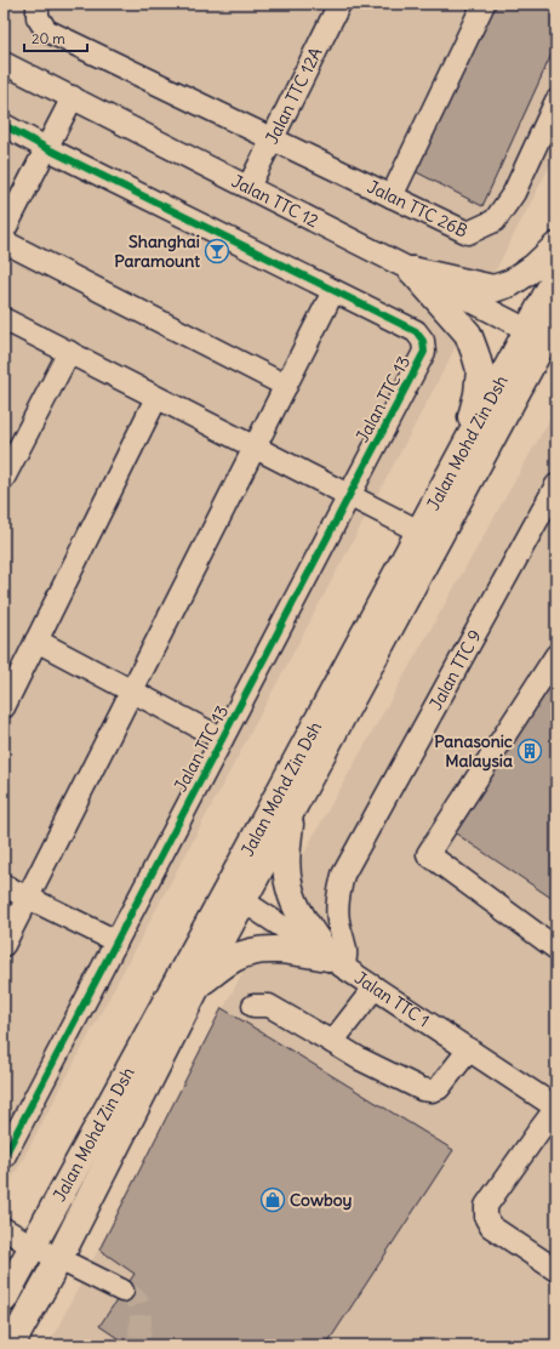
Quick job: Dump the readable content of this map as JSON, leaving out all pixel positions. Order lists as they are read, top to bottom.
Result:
{
  "streets": {
    "main road": ["Jalan Mohd Zin Dsh"],
    "street": [
      "Jalan TTC 12A",
      "Jalan TTC 12",
      "Jalan TTC 26B",
      "Jalan TTC 13",
      "Jalan TTC 9",
      "Jalan TTC 1"
    ]
  },
  "crossings": [
    ["Jalan TTC 12A", "Jalan TTC 12"],
    ["Jalan TTC 12A", "Jalan TTC 26B"],
    ["Jalan TTC 12", "Jalan Mohd Zin Dsh"],
    ["Jalan Mohd Zin Dsh", "Jalan TTC 1"],
    ["Jalan TTC 9", "Jalan TTC 1"]
  ],
  "places": {
    "bar": ["Shanghai Paramount"],
    "building": ["Panasonic Malaysia"],
    "shop": ["Cowboy"]
  },
  "scale_bar": "20 m"
}
